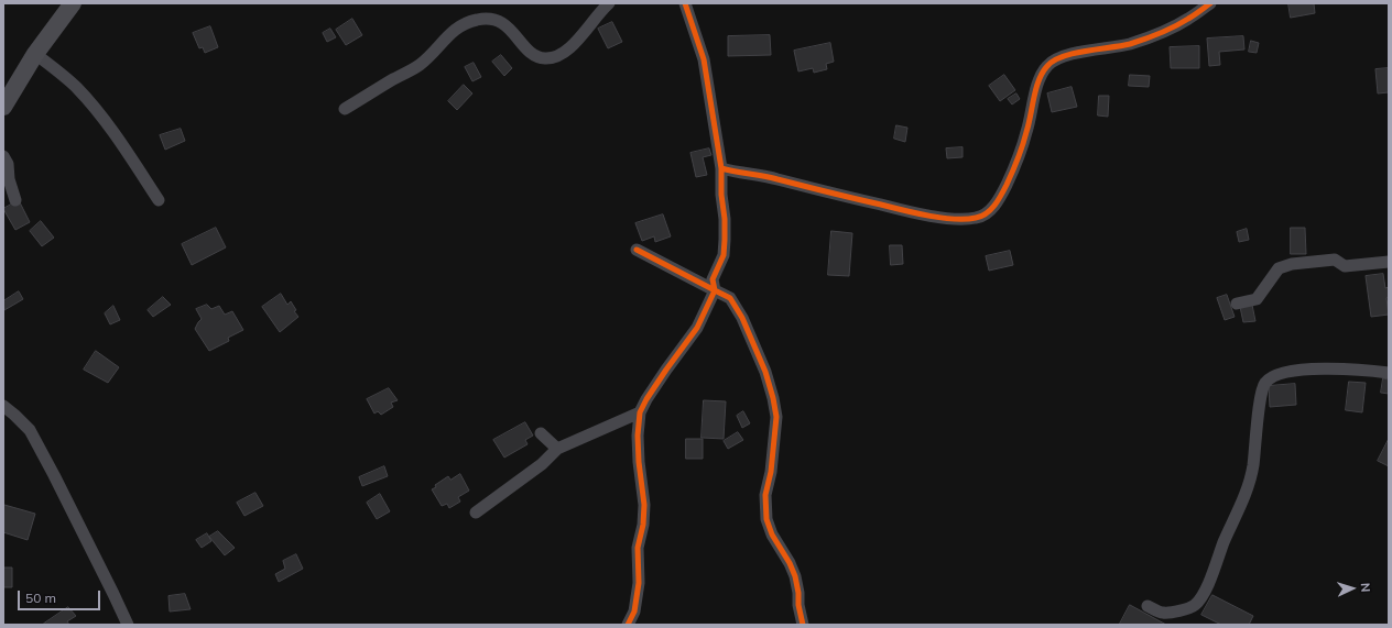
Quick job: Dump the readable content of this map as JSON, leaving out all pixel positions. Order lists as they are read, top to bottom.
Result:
{
  "scale_bar": "50 m",
  "north": "right"
}
